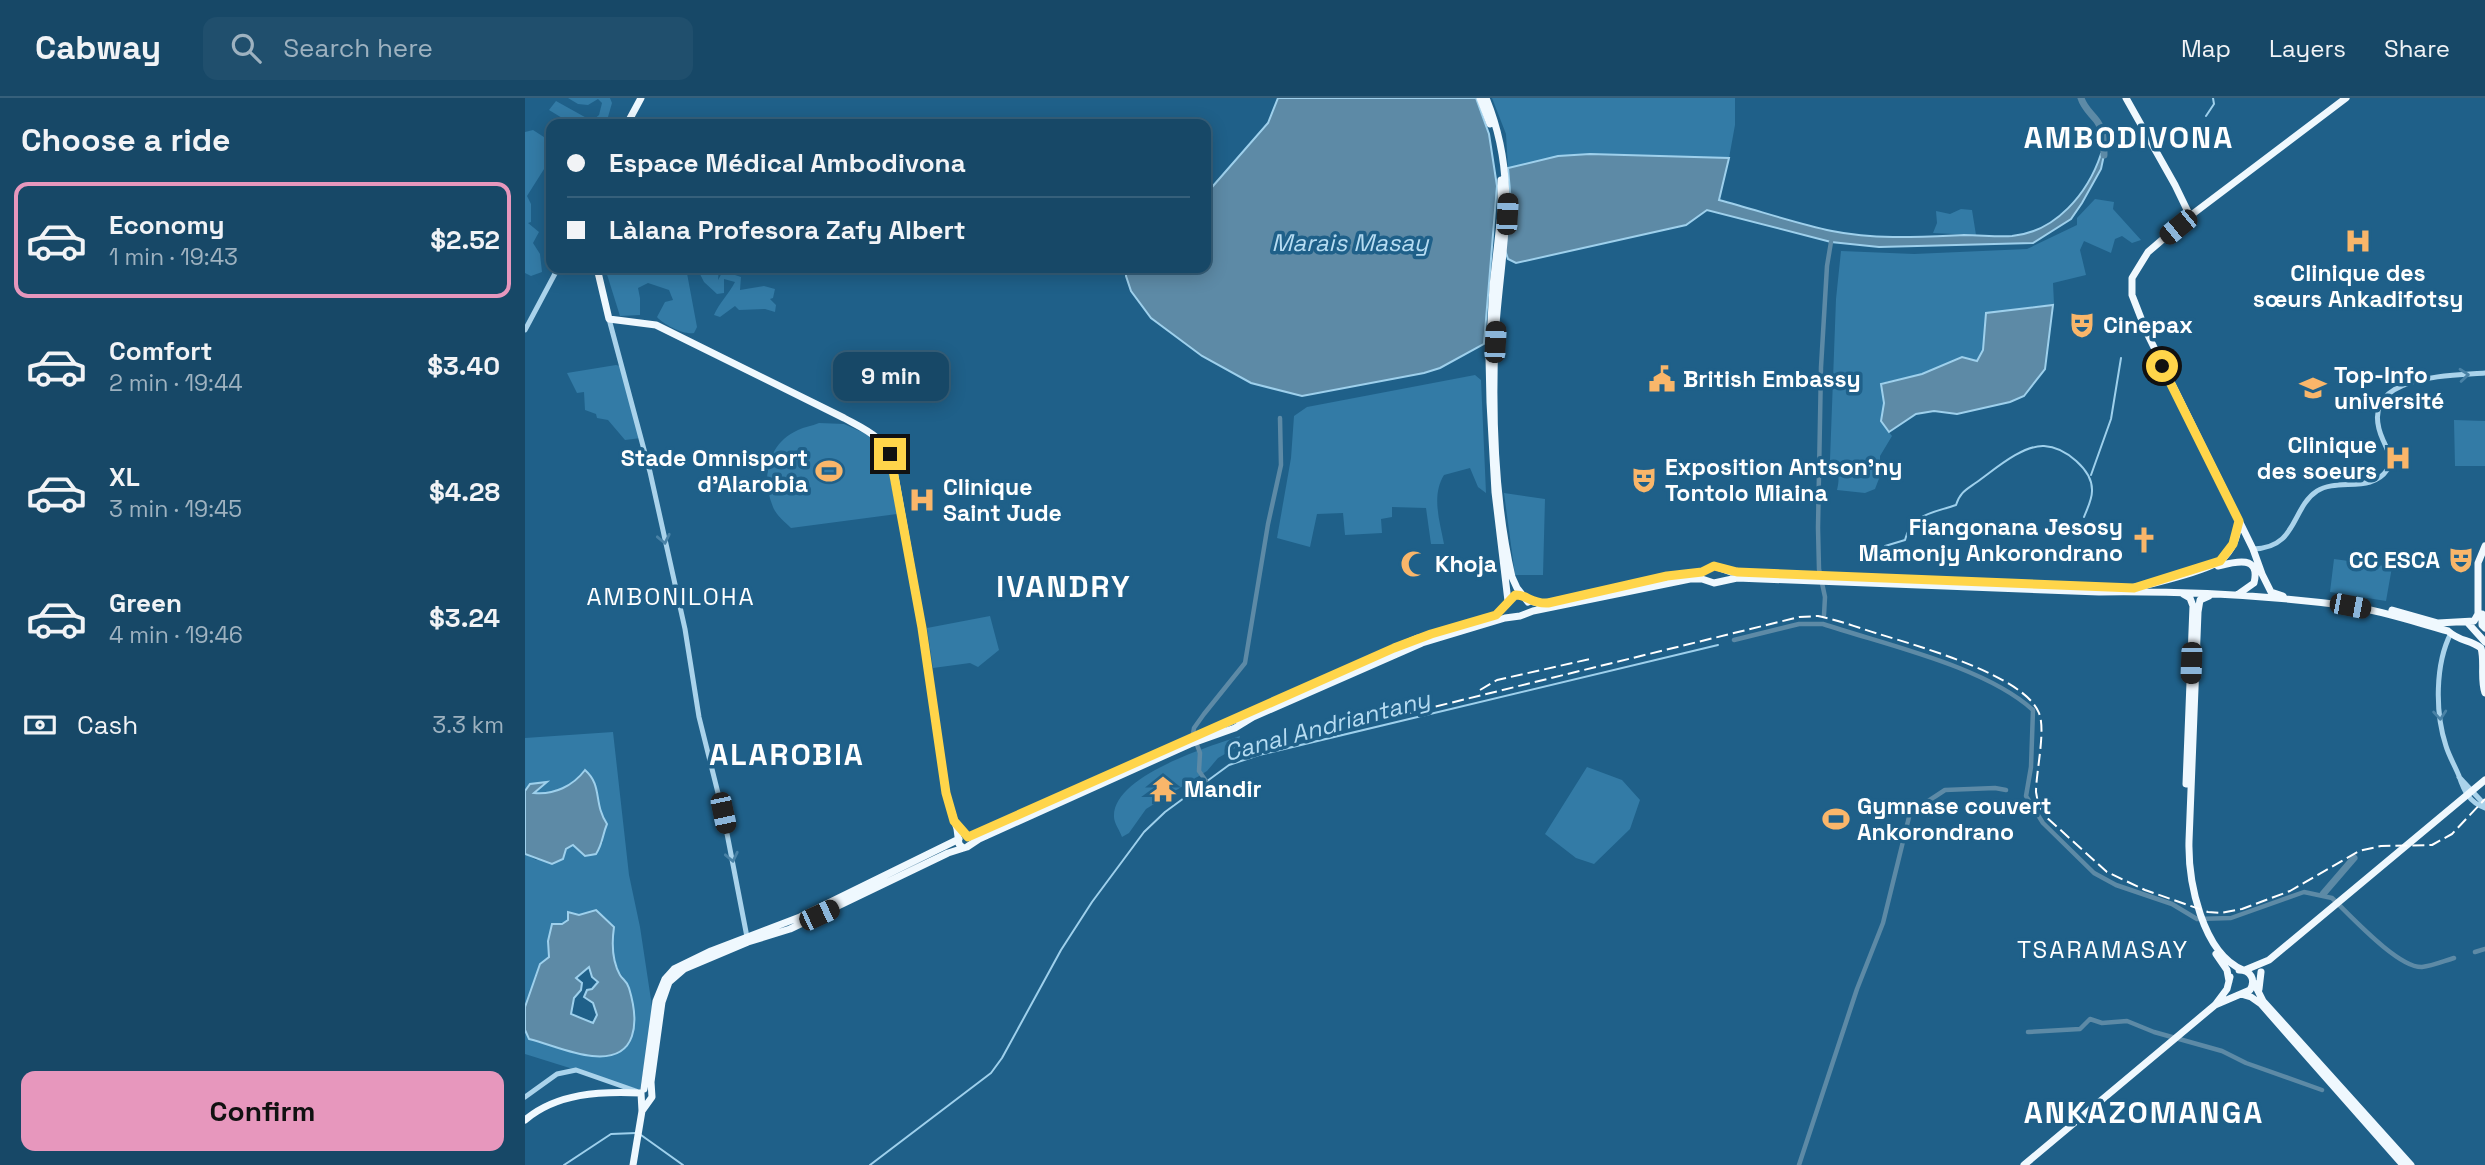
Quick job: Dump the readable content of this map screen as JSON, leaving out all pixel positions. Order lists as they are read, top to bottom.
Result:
{
  "districts": [
    "AMBODIVONA",
    "IVANDRY",
    "AMBONILOHA",
    "ALAROBIA",
    "TSARAMASAY",
    "ANKAZOMANGA"
  ],
  "water": ["Marais Masay", "Canal Andriantany"],
  "places": {
    "hospital": ["Clinique des sœurs Ankadifotsy", "Clinique des soeurs", "Clinique Saint Jude"],
    "theatre": ["Cinepax", "Exposition Antson'ny Tontolo Miaina", "CC ESCA"],
    "public building": ["British Embassy"],
    "school or university": ["Top-Info université"],
    "sports": ["Stade Omnisport d'Alarobia", "Gymnase couvert Ankorondrano"],
    "church": ["Fiangonana Jesosy Mamonjy Ankorondrano"],
    "mosque": ["Khoja"],
    "temple": ["Mandir"]
  },
  "page": {
    "header": "Cabway",
    "search": "Search here",
    "nav": ["Map", "Layers", "Share"],
    "heading": "Choose a ride",
    "banner": ["Espace Médical Ambodivona", "Làlana Profesora Zafy Albert"],
    "list": [
      {
        "name": "Economy",
        "note": "1 min · 19:43",
        "value": "$2.52"
      },
      {
        "name": "Comfort",
        "note": "2 min · 19:44",
        "value": "$3.40"
      },
      {
        "name": "XL",
        "note": "3 min · 19:45",
        "value": "$4.28"
      },
      {
        "name": "Green",
        "note": "4 min · 19:46",
        "value": "$3.24"
      }
    ],
    "bubble": "9 min",
    "pay": ["Cash", "3.3 km"],
    "buttons": "Confirm"
  }
}
